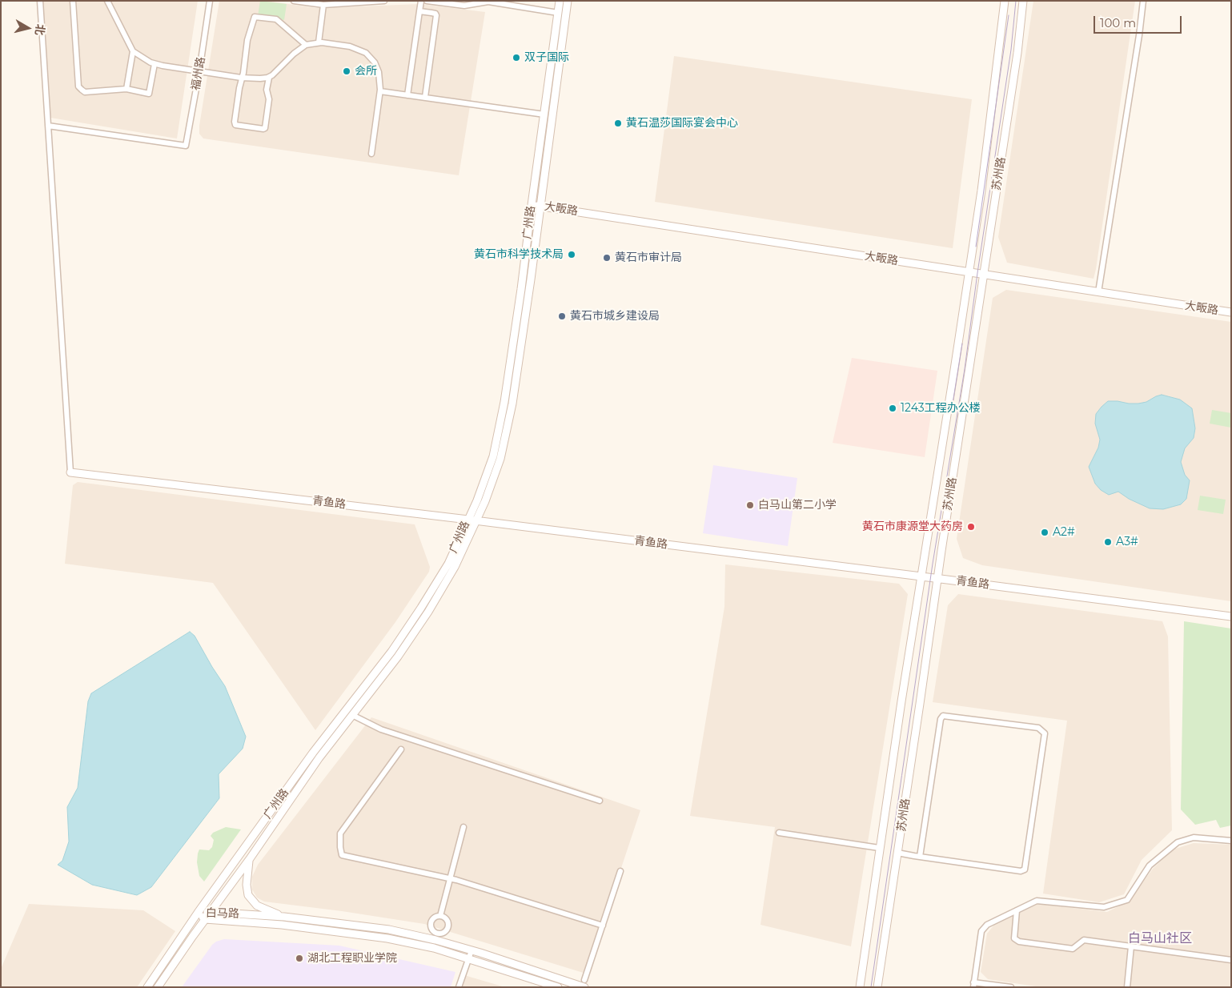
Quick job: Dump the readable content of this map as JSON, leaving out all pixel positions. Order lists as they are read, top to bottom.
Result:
{
  "streets": {
    "main road": [
      "苏州路",
      "大畈路",
      "广州路",
      "青鱼路",
      "白马路"
    ],
    "street": ["福州路"]
  },
  "crossings": [
    ["苏州路", "大畈路"],
    ["苏州路", "青鱼路"],
    ["大畈路", "广州路"],
    ["广州路", "青鱼路"],
    ["广州路", "白马路"]
  ],
  "districts": ["白马山社区"],
  "places": [
    "双子国际",
    "会所",
    "黄石温莎国际宴会中心",
    "黄石市科学技术局",
    "黄石市审计局",
    "黄石市城乡建设局",
    "1243工程办公楼",
    "白马山第二小学",
    "黄石市康源堂大药房",
    "A2#",
    "A3#",
    "湖北工程职业学院"
  ],
  "scale_bar": "100 m",
  "north": "right"
}
